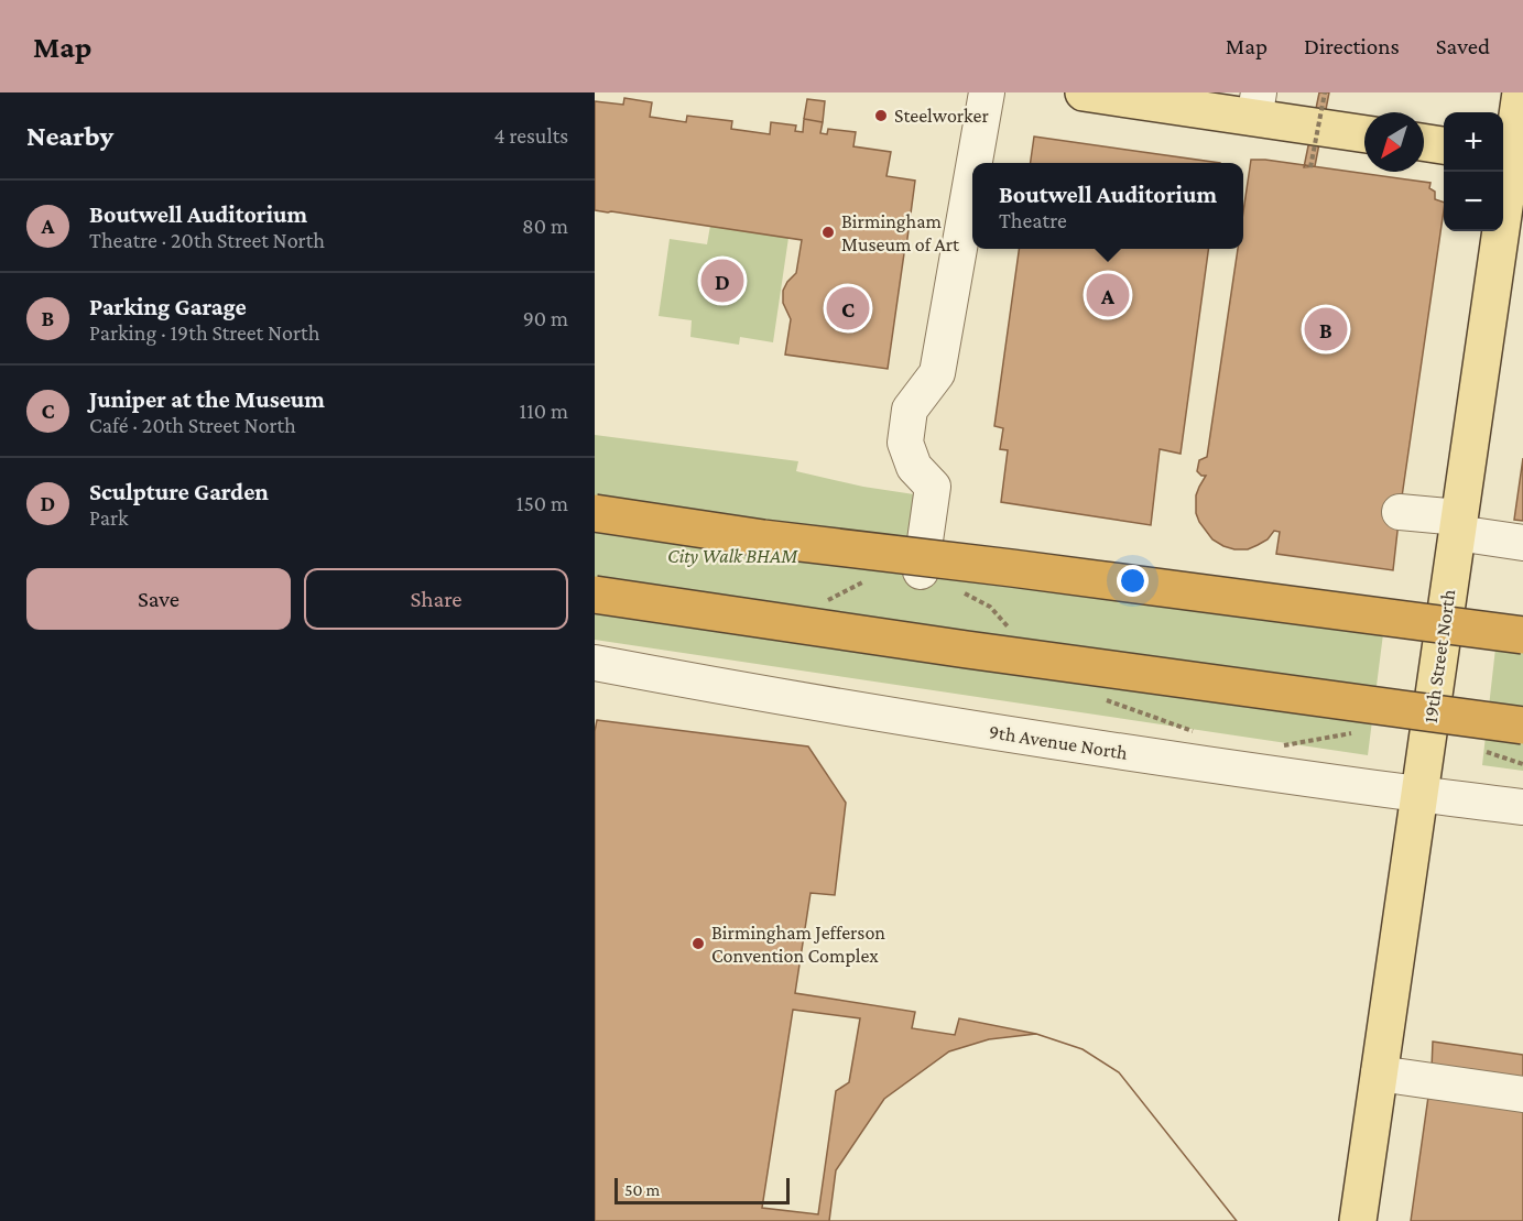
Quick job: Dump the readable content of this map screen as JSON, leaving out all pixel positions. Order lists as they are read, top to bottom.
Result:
{
  "streets": {
    "main road": ["19th Street North"],
    "street": ["9th Avenue North"]
  },
  "crossings": [
    ["19th Street North", "9th Avenue North"]
  ],
  "parks": ["City Walk BHAM"],
  "places": ["Steelworker", "Birmingham Museum of Art", "Birmingham Jefferson Convention Complex"],
  "scale_bar": "50 m",
  "north": "bottom left",
  "page": {
    "header": "Map",
    "nav": ["Map", "Directions", "Saved"],
    "heading": ["Nearby", "4 results"],
    "map_buttons": ["+", "−"],
    "popup": ["Boutwell Auditorium", "Theatre"],
    "list": [
      {
        "mark": "A",
        "name": "Boutwell Auditorium",
        "note": "Theatre · 20th Street North",
        "value": "80 m"
      },
      {
        "mark": "B",
        "name": "Parking Garage",
        "note": "Parking · 19th Street North",
        "value": "90 m"
      },
      {
        "mark": "C",
        "name": "Juniper at the Museum",
        "note": "Café · 20th Street North",
        "value": "110 m"
      },
      {
        "mark": "D",
        "name": "Sculpture Garden",
        "note": "Park",
        "value": "150 m"
      }
    ],
    "pins": [
      "D",
      "A",
      "C",
      "B"
    ],
    "buttons": ["Save", "Share"],
    "scale": "50 m"
  }
}
